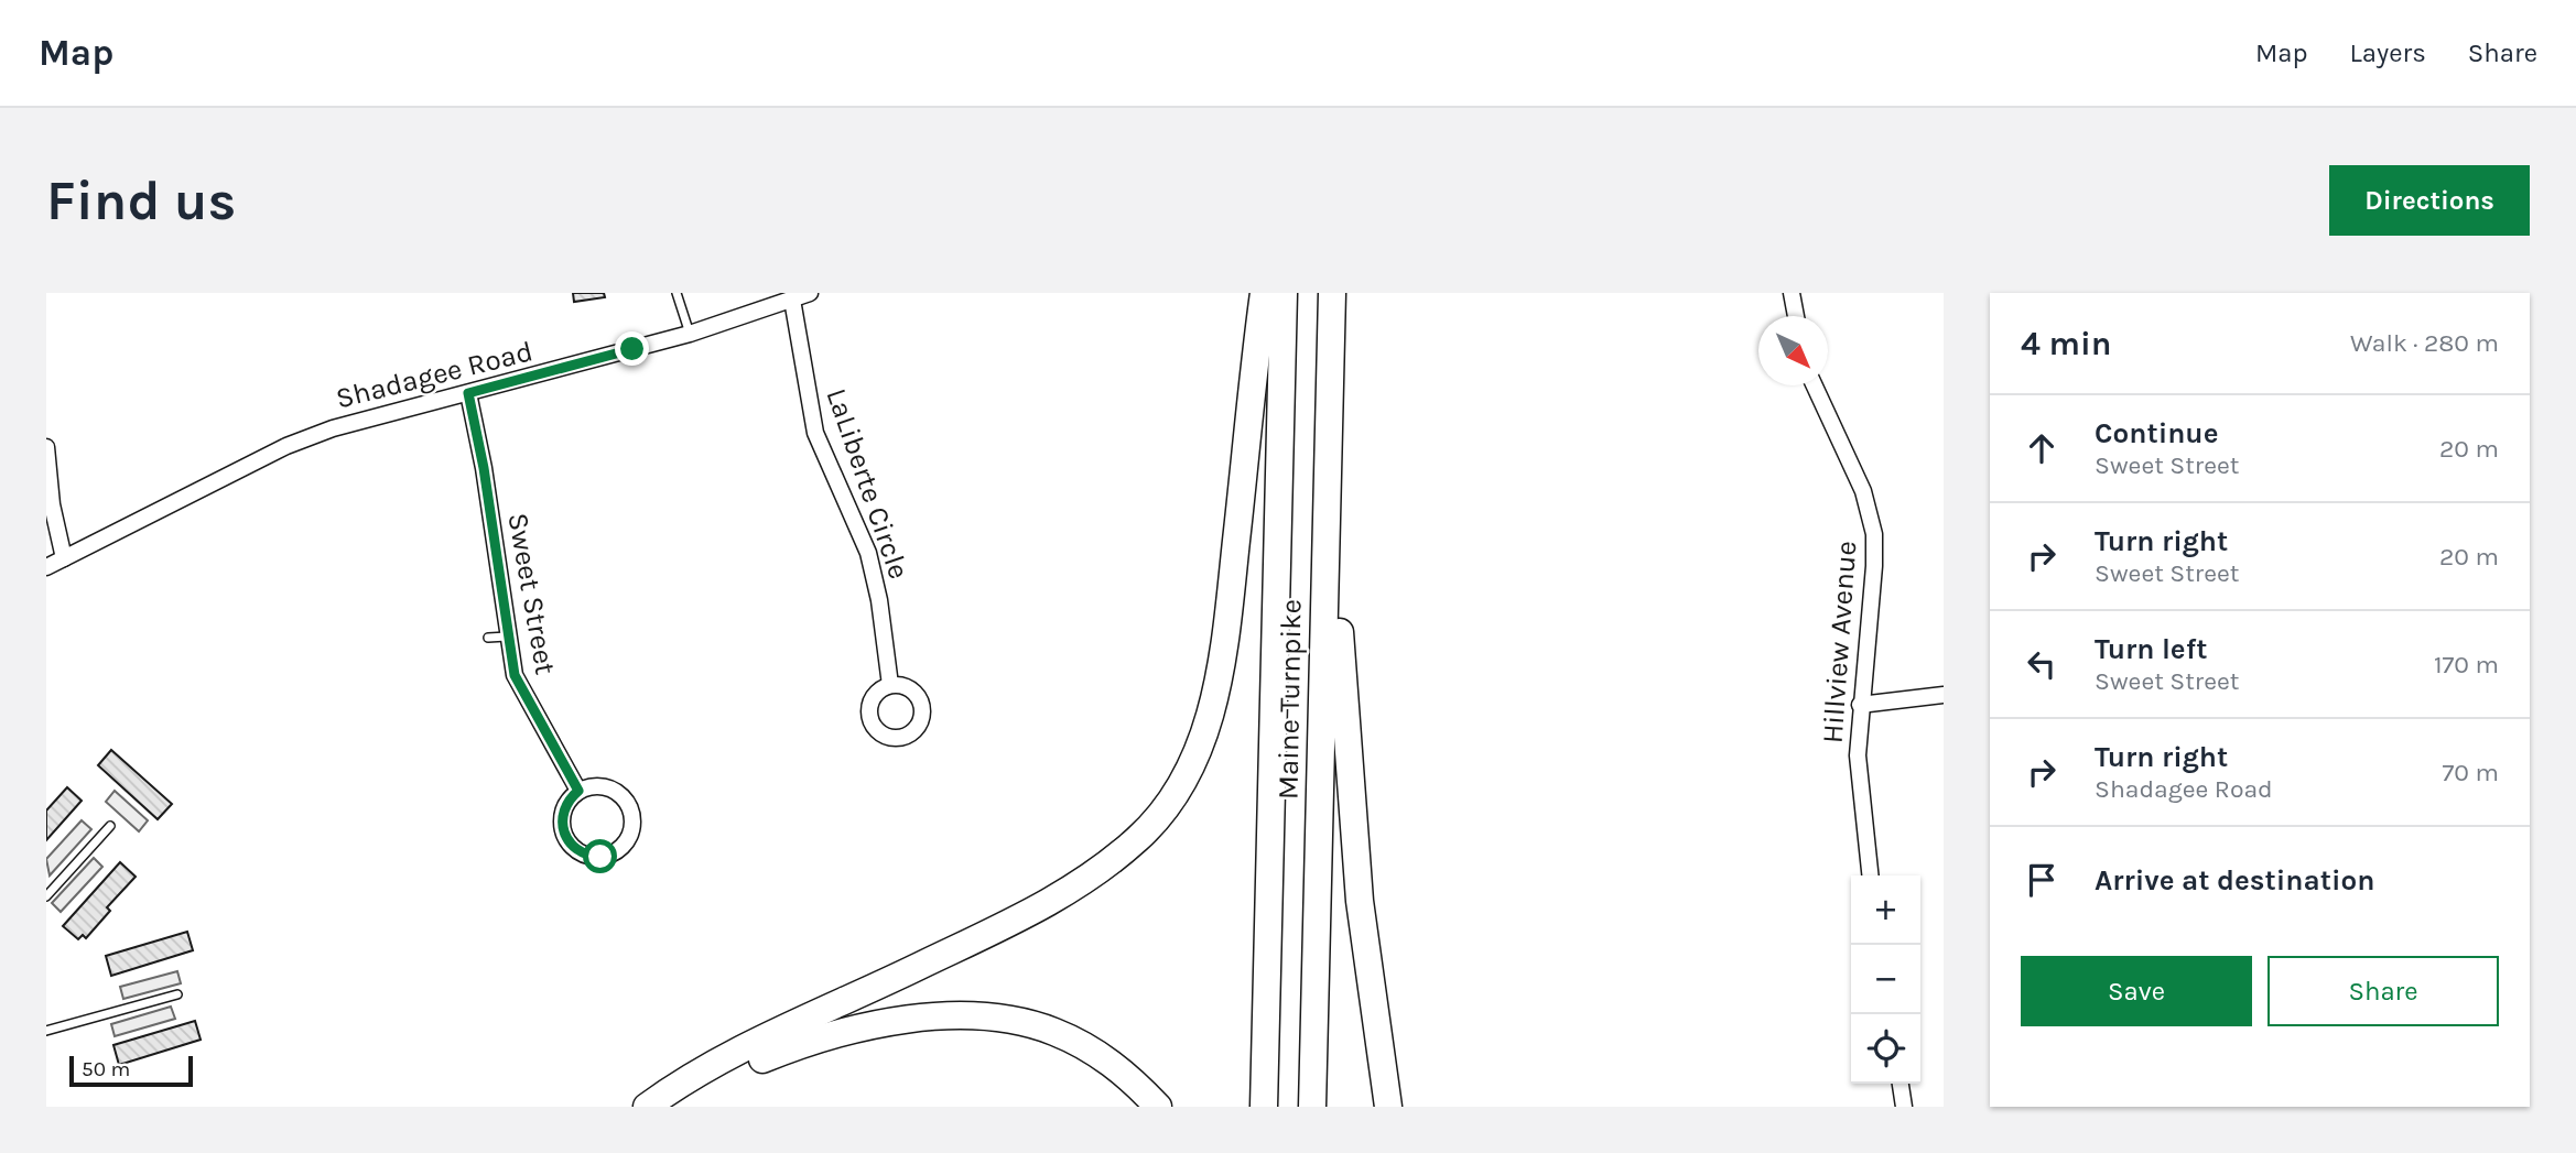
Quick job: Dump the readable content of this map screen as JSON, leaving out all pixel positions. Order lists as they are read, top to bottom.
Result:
{
  "streets": {
    "highway": ["Maine Turnpike"],
    "street": [
      "Shadagee Road",
      "LaLiberte Circle",
      "Sweet Street",
      "Hillview Avenue"
    ]
  },
  "crossings": [
    ["Shadagee Road", "LaLiberte Circle"],
    ["Shadagee Road", "Sweet Street"]
  ],
  "scale_bar": "50 m",
  "north": "bottom right",
  "page": {
    "header": "Map",
    "nav": ["Map", "Layers", "Share"],
    "buttons": [
      "Directions",
      ["Save", "Share"]
    ],
    "title": "Find us",
    "heading": ["4 min", "Walk · 280 m"],
    "list": [
      ["Continue", "Sweet Street", "20 m"],
      ["Turn right", "Sweet Street", "20 m"],
      ["Turn left", "Sweet Street", "170 m"],
      ["Turn right", "Shadagee Road", "70 m"],
      "Arrive at destination"
    ],
    "map_buttons": ["+", "−"],
    "scale": "50 m"
  }
}
